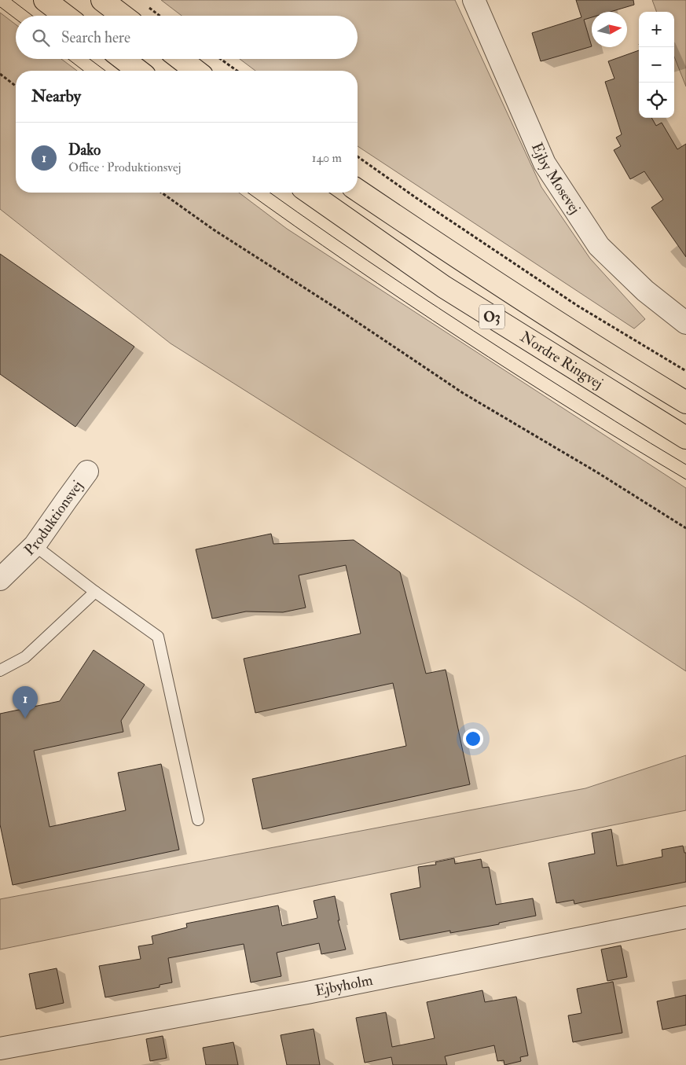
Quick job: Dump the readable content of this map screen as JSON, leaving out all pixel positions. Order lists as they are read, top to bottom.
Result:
{
  "streets": {
    "main road": ["O3", "Nordre Ringvej"],
    "street": ["Ejby Mosevej", "Produktionsvej", "Ejbyholm"]
  },
  "north": "right",
  "page": {
    "map_buttons": ["+", "−"],
    "search": "Search here",
    "heading": "Nearby",
    "list": [
      {
        "mark": "1",
        "name": "Dako",
        "note": "Office · Produktionsvej",
        "value": "140 m"
      }
    ],
    "pins": "1"
  }
}
